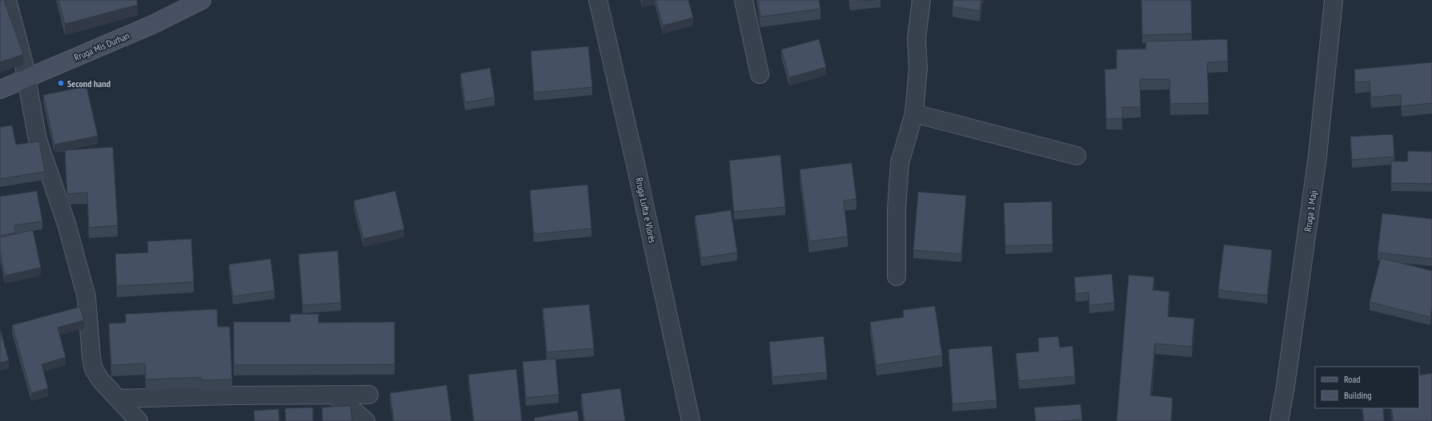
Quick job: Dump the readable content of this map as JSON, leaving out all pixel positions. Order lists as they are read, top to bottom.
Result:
{
  "streets": {
    "street": ["Rruga Mis Durhan", "Rruga Lufta e Vlorës", "Rruga 1 Maji"]
  },
  "places": ["Second hand"],
  "legend": ["Road", "Building"]
}
